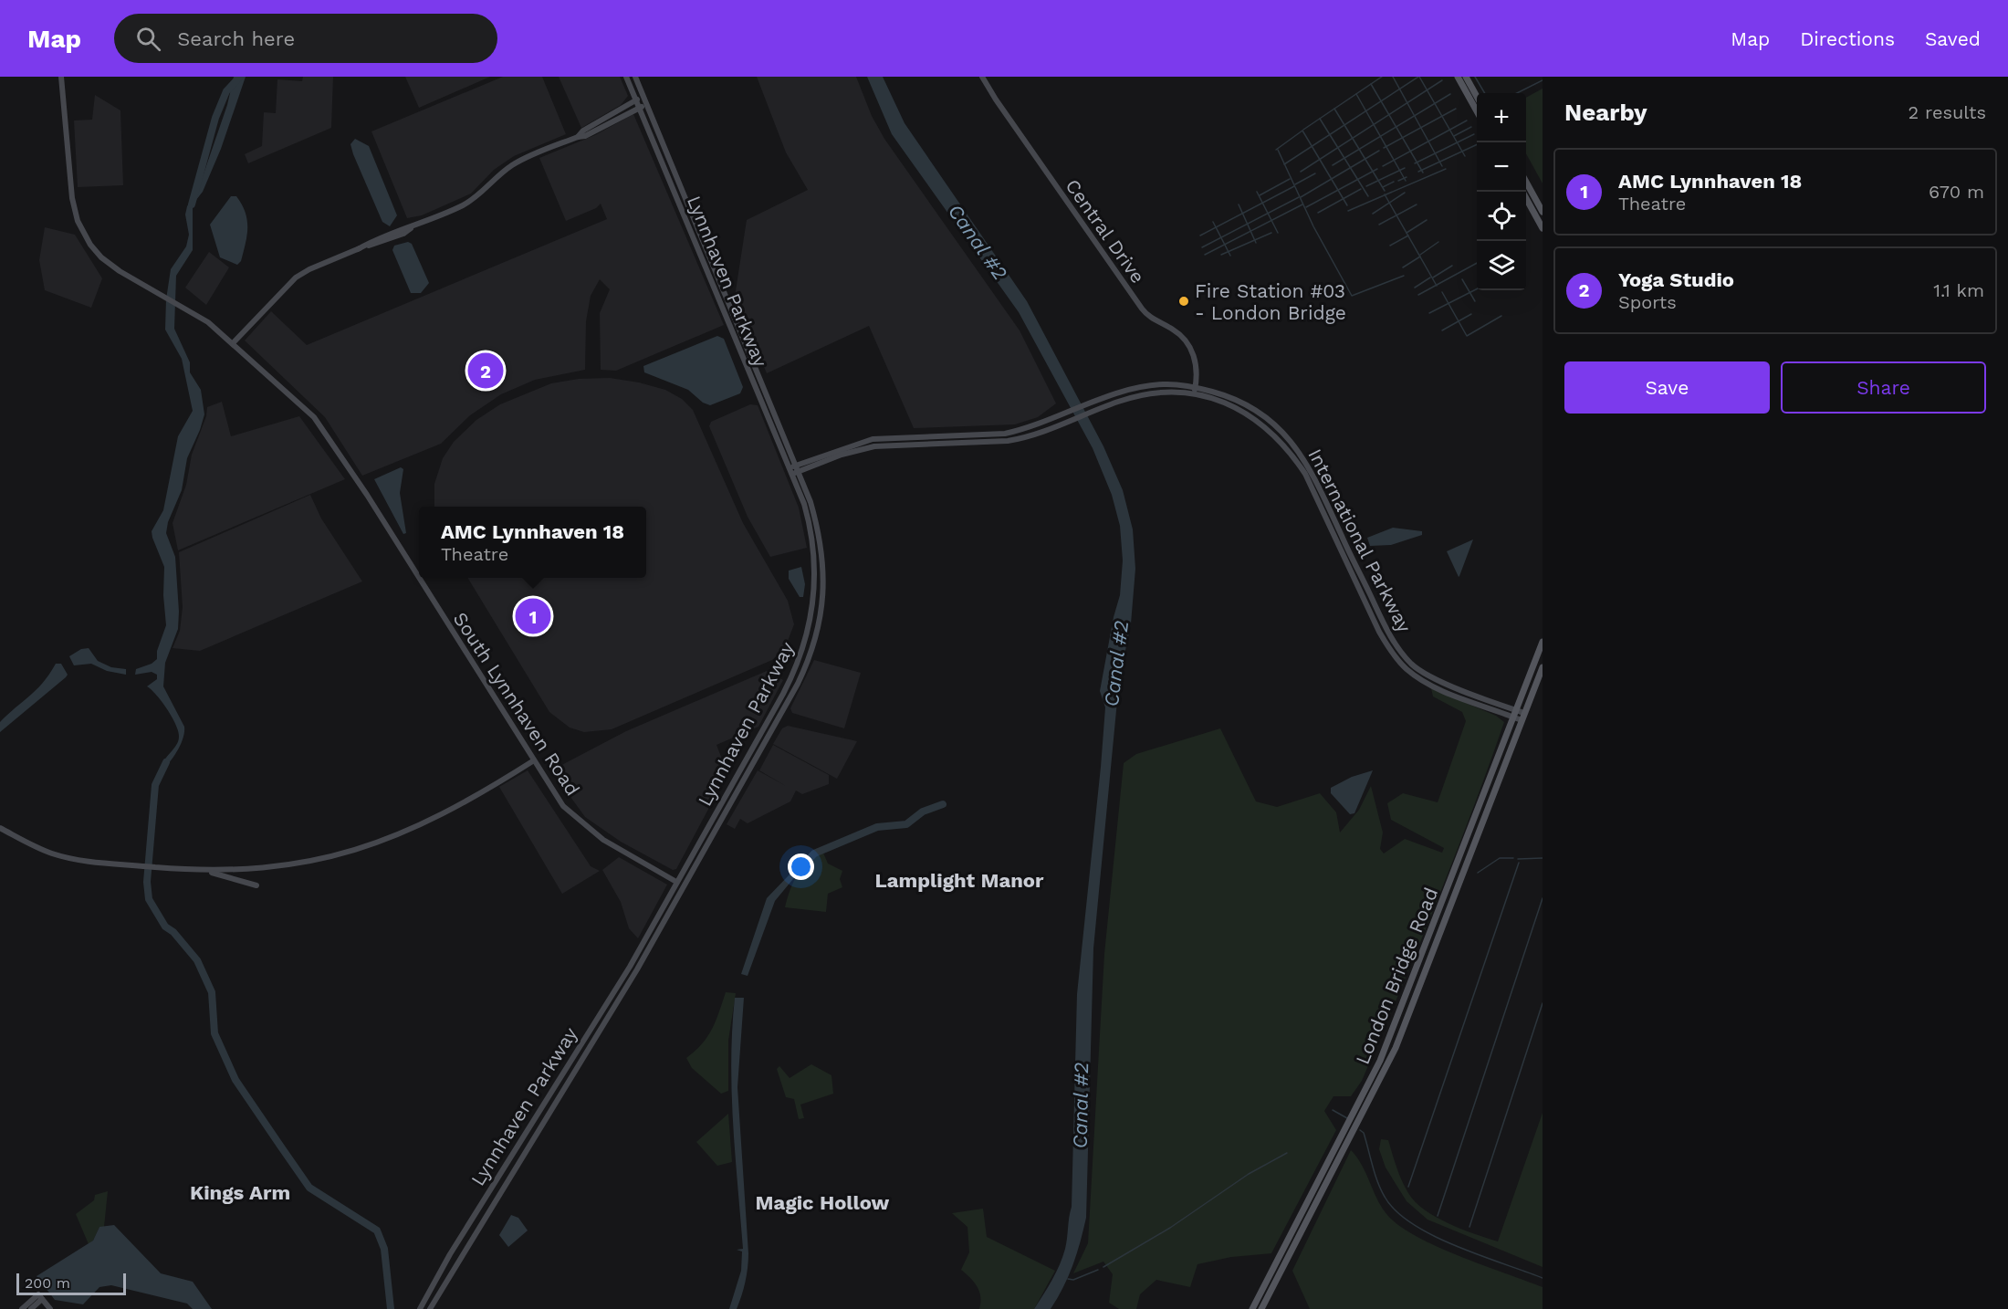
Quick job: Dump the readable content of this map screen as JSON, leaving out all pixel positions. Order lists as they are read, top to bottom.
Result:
{
  "streets": {
    "main road": [
      "Central Drive",
      "Lynnhaven Parkway",
      "International Parkway",
      "South Lynnhaven Road",
      "London Bridge Road"
    ]
  },
  "crossings": [
    ["Central Drive", "International Parkway"],
    ["Lynnhaven Parkway", "International Parkway"],
    ["Lynnhaven Parkway", "South Lynnhaven Road"],
    ["International Parkway", "London Bridge Road"]
  ],
  "districts": ["Lamplight Manor", "Kings Arm", "Magic Hollow"],
  "water": ["Canal #2"],
  "places": ["Fire Station #03 - London Bridge"],
  "scale_bar": "200 m",
  "page": {
    "header": "Map",
    "search": "Search here",
    "nav": ["Map", "Directions", "Saved"],
    "heading": ["Nearby", "2 results"],
    "map_buttons": ["+", "−"],
    "list": [
      {
        "mark": "1",
        "name": "AMC Lynnhaven 18",
        "note": "Theatre",
        "value": "670 m"
      },
      {
        "mark": "2",
        "name": "Yoga Studio",
        "note": "Sports",
        "value": "1.1 km"
      }
    ],
    "buttons": ["Save", "Share"],
    "pins": ["2", "1"],
    "popup": ["AMC Lynnhaven 18", "Theatre"],
    "scale": "200 m"
  }
}
